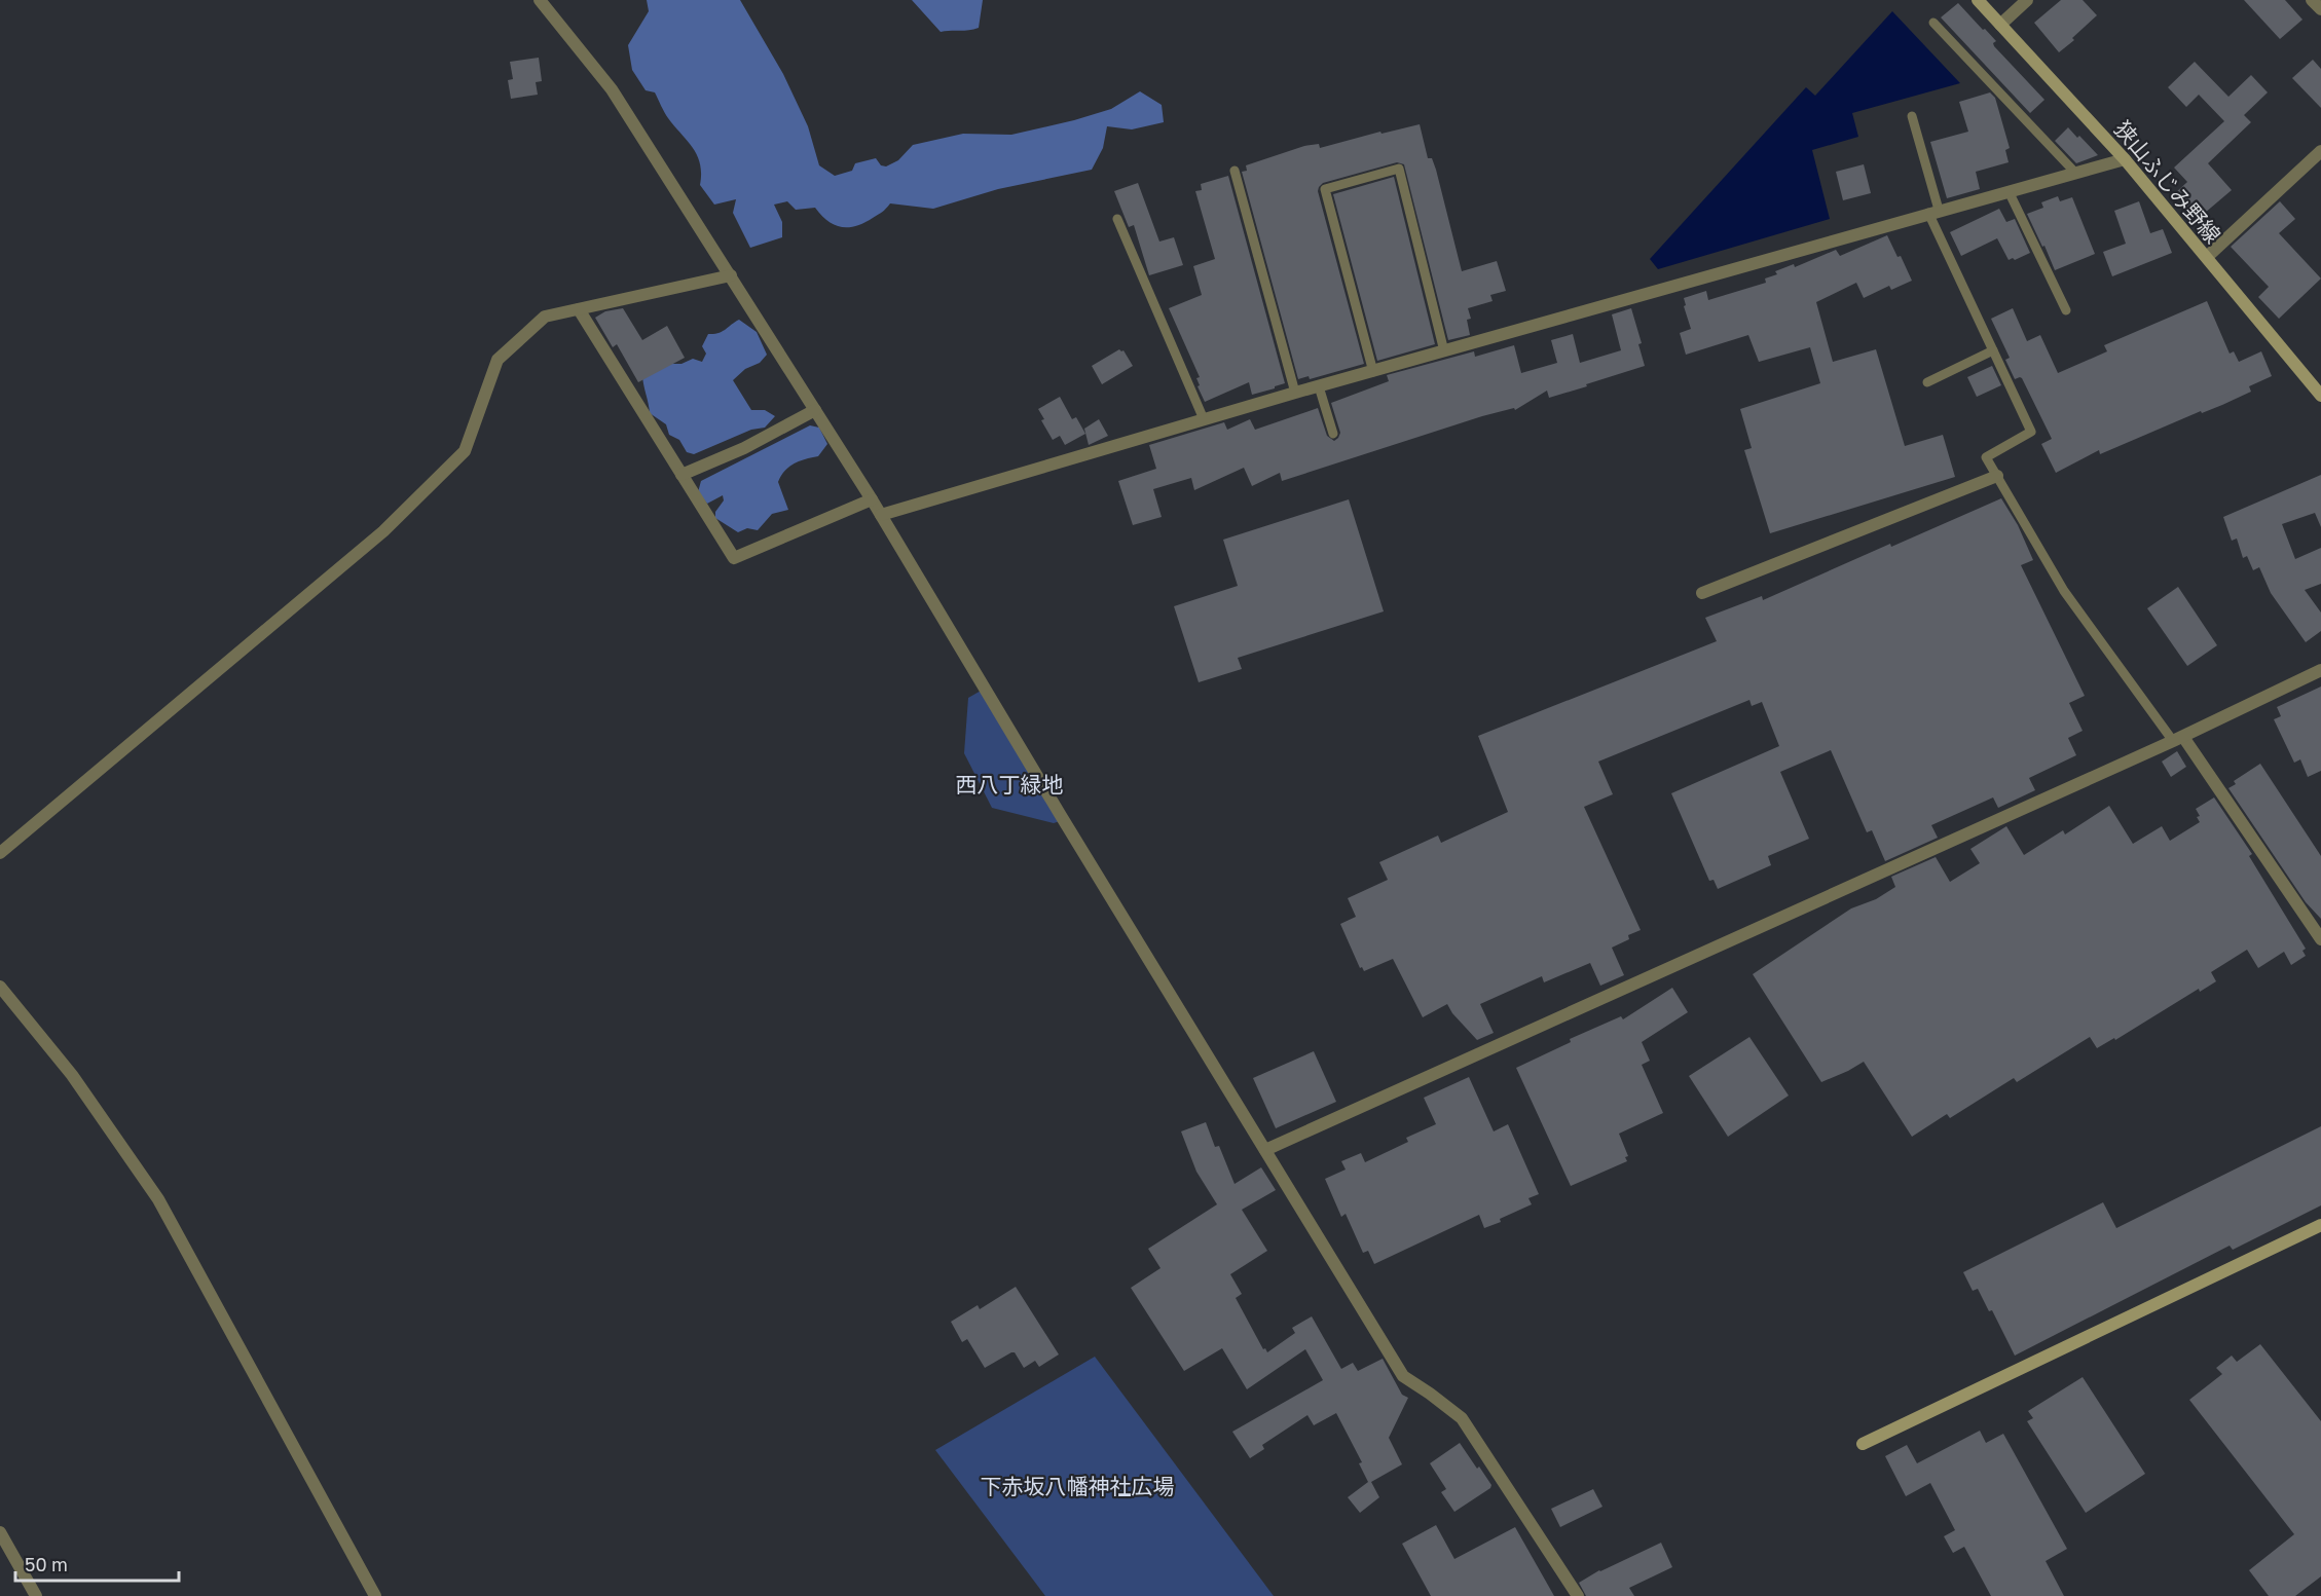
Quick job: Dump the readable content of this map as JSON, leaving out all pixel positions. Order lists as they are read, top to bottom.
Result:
{
  "streets": {
    "main road": ["狭山ふじみ野線"]
  },
  "parks": ["西八丁緑地", "下赤坂八幡神社広場"],
  "scale_bar": "50 m"
}
